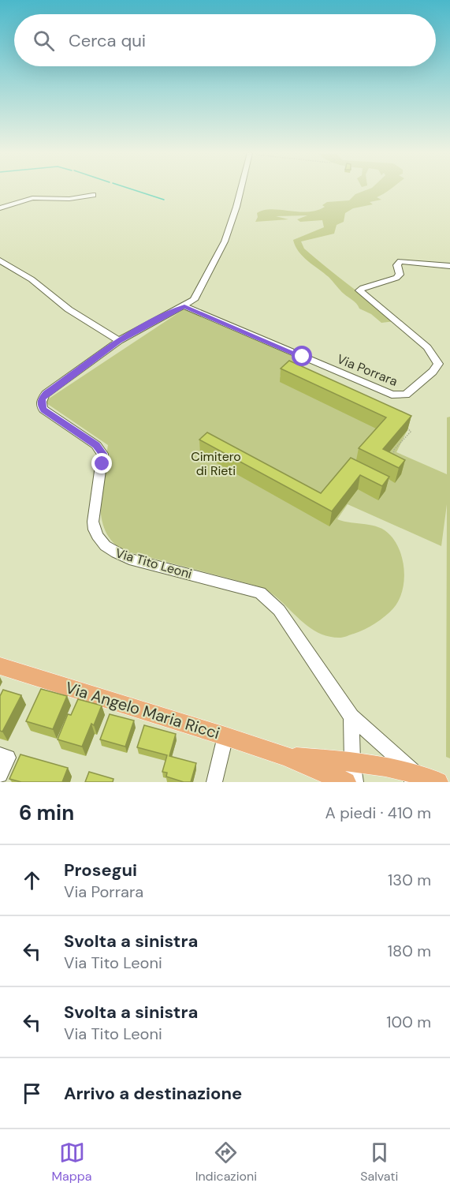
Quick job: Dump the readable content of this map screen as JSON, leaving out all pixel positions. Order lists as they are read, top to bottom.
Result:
{
  "streets": {
    "main road": ["Via Angelo Maria Ricci"],
    "street": ["Via Porrara", "Via Tito Leoni"]
  },
  "crossings": [
    ["Via Porrara", "Via Tito Leoni"],
    ["Via Tito Leoni", "Via Angelo Maria Ricci"]
  ],
  "parks": ["Cimitero di Rieti"],
  "page": {
    "search": "Cerca qui",
    "heading": ["6 min", "A piedi · 410 m"],
    "list": [
      ["Prosegui", "Via Porrara", "130 m"],
      ["Svolta a sinistra", "Via Tito Leoni", "180 m"],
      ["Svolta a sinistra", "Via Tito Leoni", "100 m"],
      "Arrivo a destinazione"
    ],
    "nav": ["Mappa", "Indicazioni", "Salvati"]
  }
}
